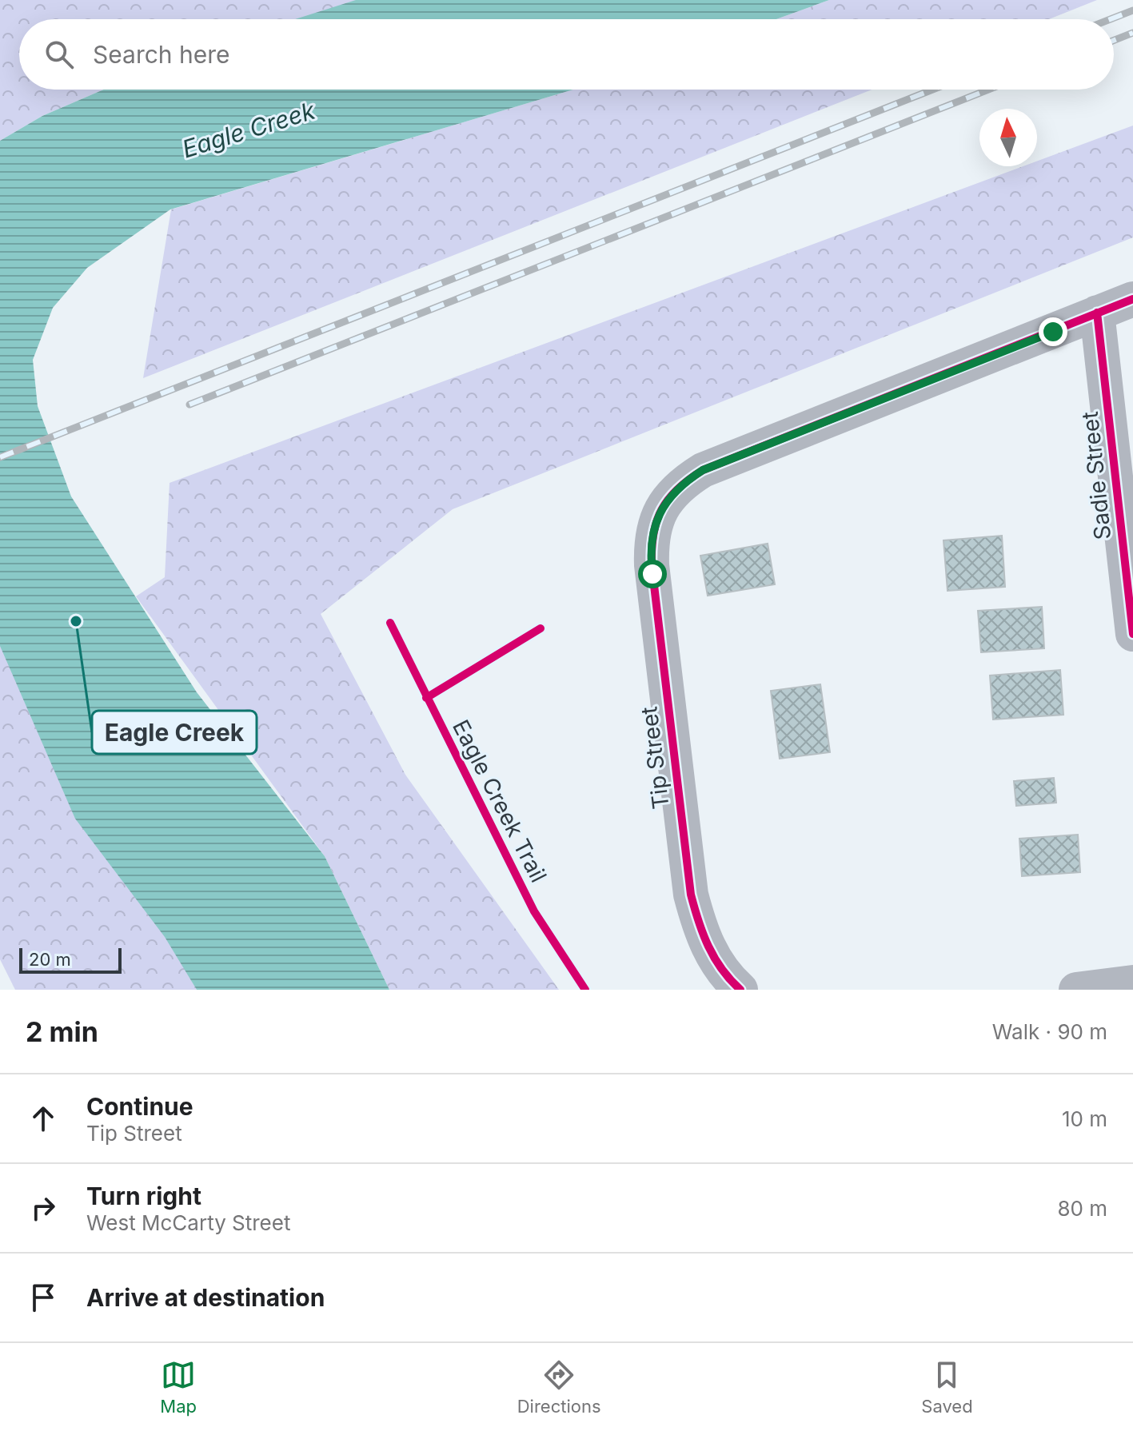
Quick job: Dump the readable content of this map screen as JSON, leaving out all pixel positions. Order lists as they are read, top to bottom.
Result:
{
  "streets": {
    "street": ["Sadie Street", "Tip Street"],
    "cycle path": ["Eagle Creek Trail"]
  },
  "crossings": [
    ["Sadie Street", "Tip Street"]
  ],
  "water": ["Eagle Creek"],
  "places": ["Eagle Creek"],
  "scale_bar": "20 m",
  "north": "top",
  "page": {
    "search": "Search here",
    "scale": "20 m",
    "heading": ["2 min", "Walk · 90 m"],
    "list": [
      ["Continue", "Tip Street", "10 m"],
      ["Turn right", "West McCarty Street", "80 m"],
      "Arrive at destination"
    ],
    "nav": ["Map", "Directions", "Saved"]
  }
}
